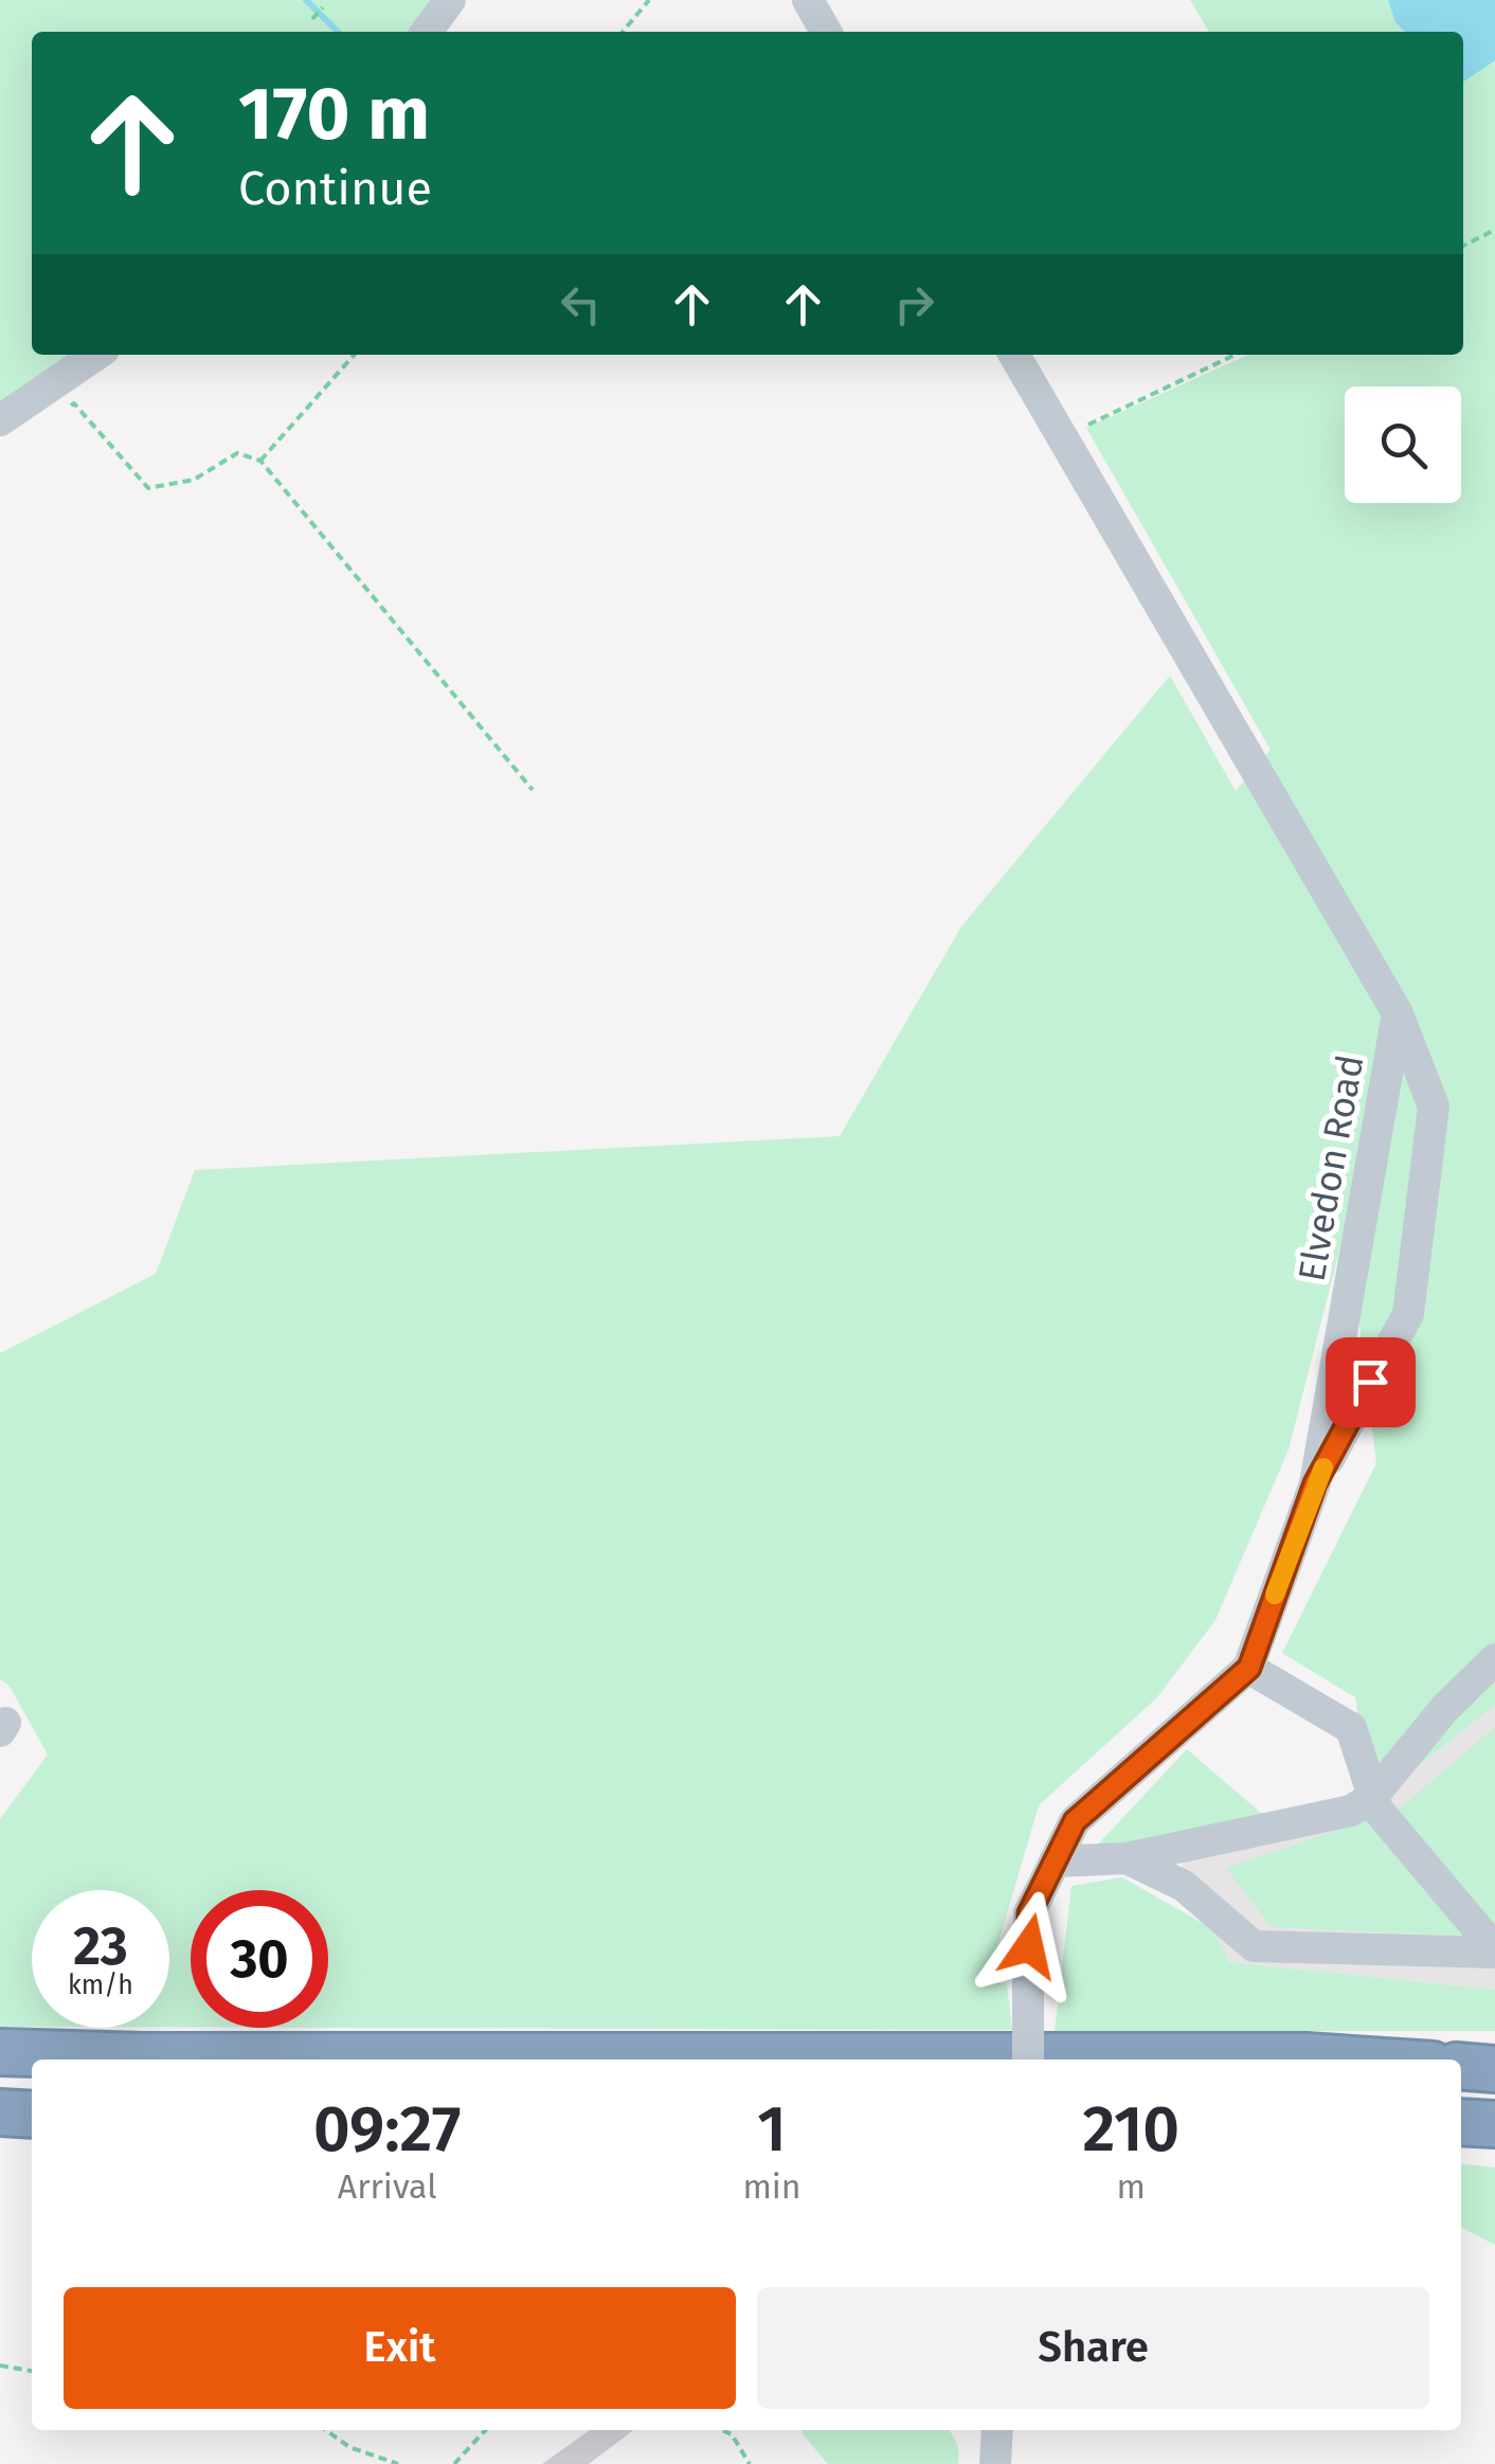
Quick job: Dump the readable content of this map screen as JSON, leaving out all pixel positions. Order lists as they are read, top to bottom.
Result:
{
  "streets": {
    "street": ["Elvedon Road"]
  },
  "page": {
    "turn": ["170 m", "Continue"],
    "speed": "23 km/h",
    "limit": "30",
    "eta": [
      "09:27",
      "Arrival",
      "1",
      "min",
      "210",
      "m"
    ],
    "buttons": ["Exit", "Share"]
  }
}
